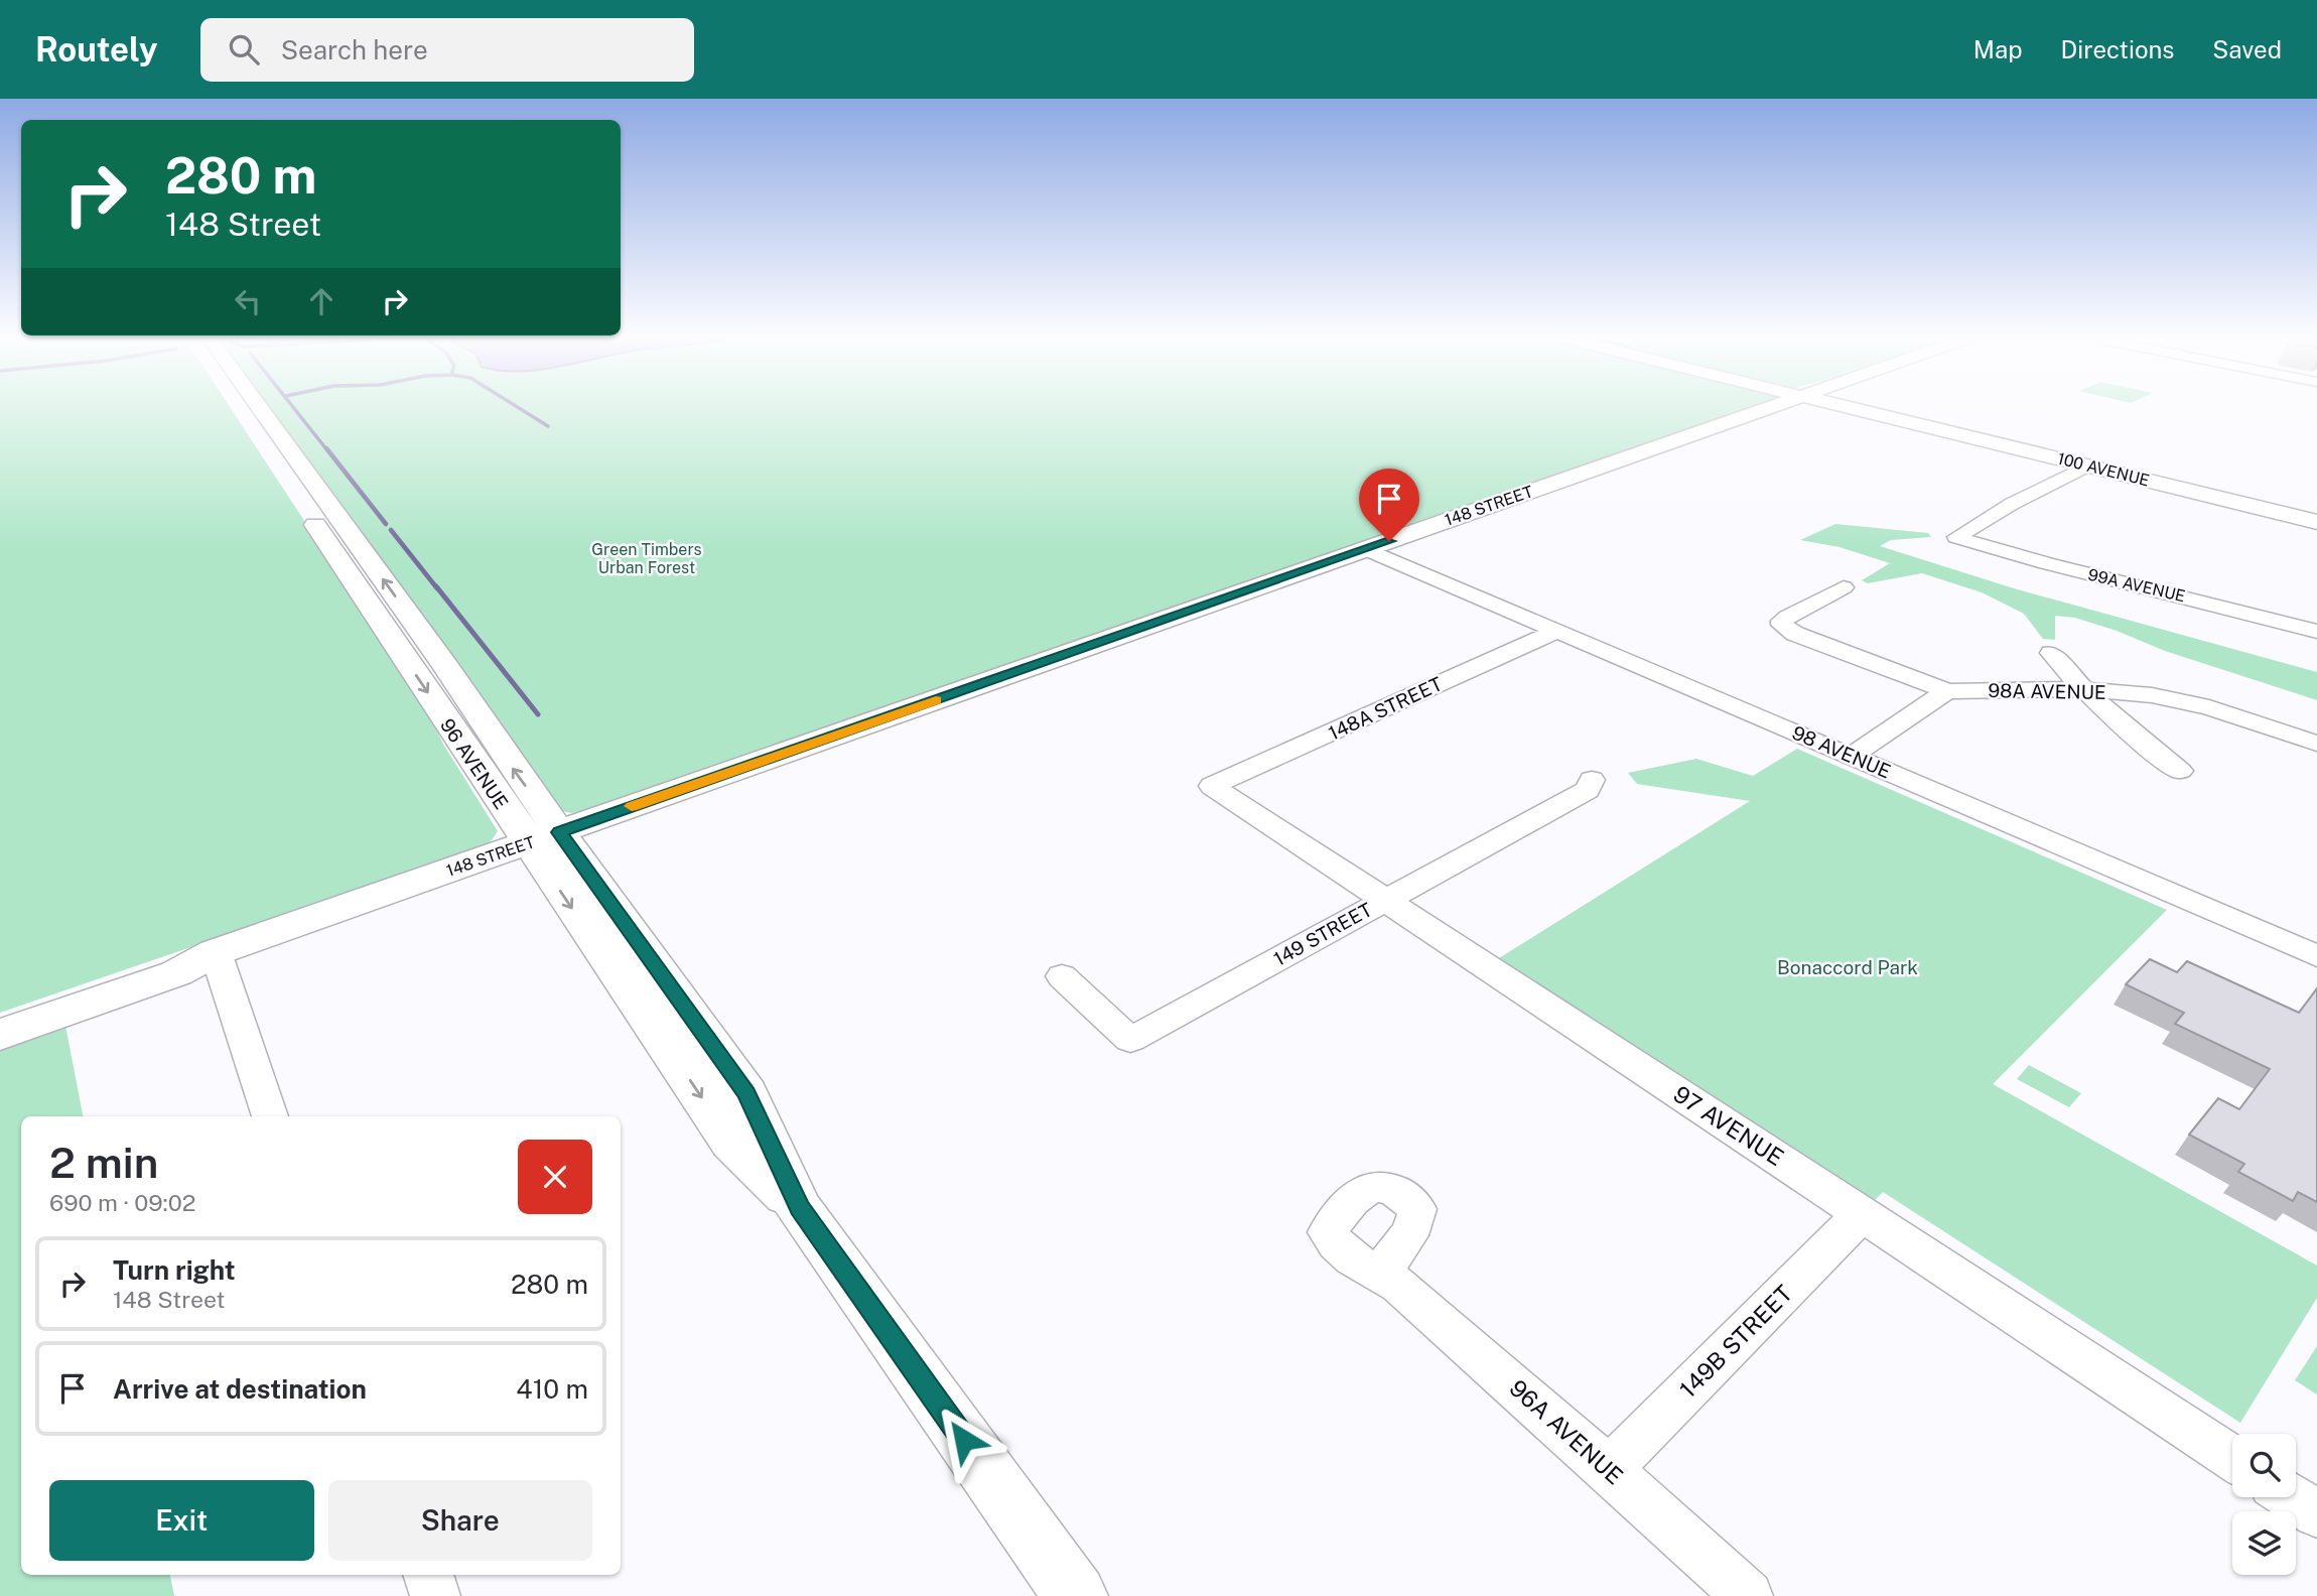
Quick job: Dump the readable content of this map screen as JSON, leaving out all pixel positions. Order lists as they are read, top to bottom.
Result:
{
  "streets": {
    "main road": ["100 AVENUE", "148 STREET", "96 AVENUE"],
    "street": [
      "99A AVENUE",
      "98A AVENUE",
      "148A STREET",
      "98 AVENUE",
      "149 STREET",
      "97 AVENUE",
      "149B STREET",
      "96A AVENUE"
    ]
  },
  "crossings": [
    ["100 AVENUE", "99A AVENUE"],
    ["148 STREET", "98 AVENUE"],
    ["148 STREET", "96 AVENUE"],
    ["148A STREET", "98 AVENUE"],
    ["148A STREET", "97 AVENUE"],
    ["149 STREET", "97 AVENUE"],
    ["97 AVENUE", "149B STREET"],
    ["149B STREET", "96A AVENUE"]
  ],
  "parks": ["Green Timbers Urban Forest", "Bonaccord Park"],
  "page": {
    "header": "Routely",
    "search": "Search here",
    "nav": ["Map", "Directions", "Saved"],
    "turn": ["280 m", "148 Street"],
    "heading": ["2 min", "690 m · 09:02"],
    "list": [
      {
        "name": "Turn right",
        "note": "148 Street",
        "value": "280 m"
      },
      {
        "name": "Arrive at destination",
        "value": "410 m"
      }
    ],
    "buttons": ["Exit", "Share"]
  }
}
